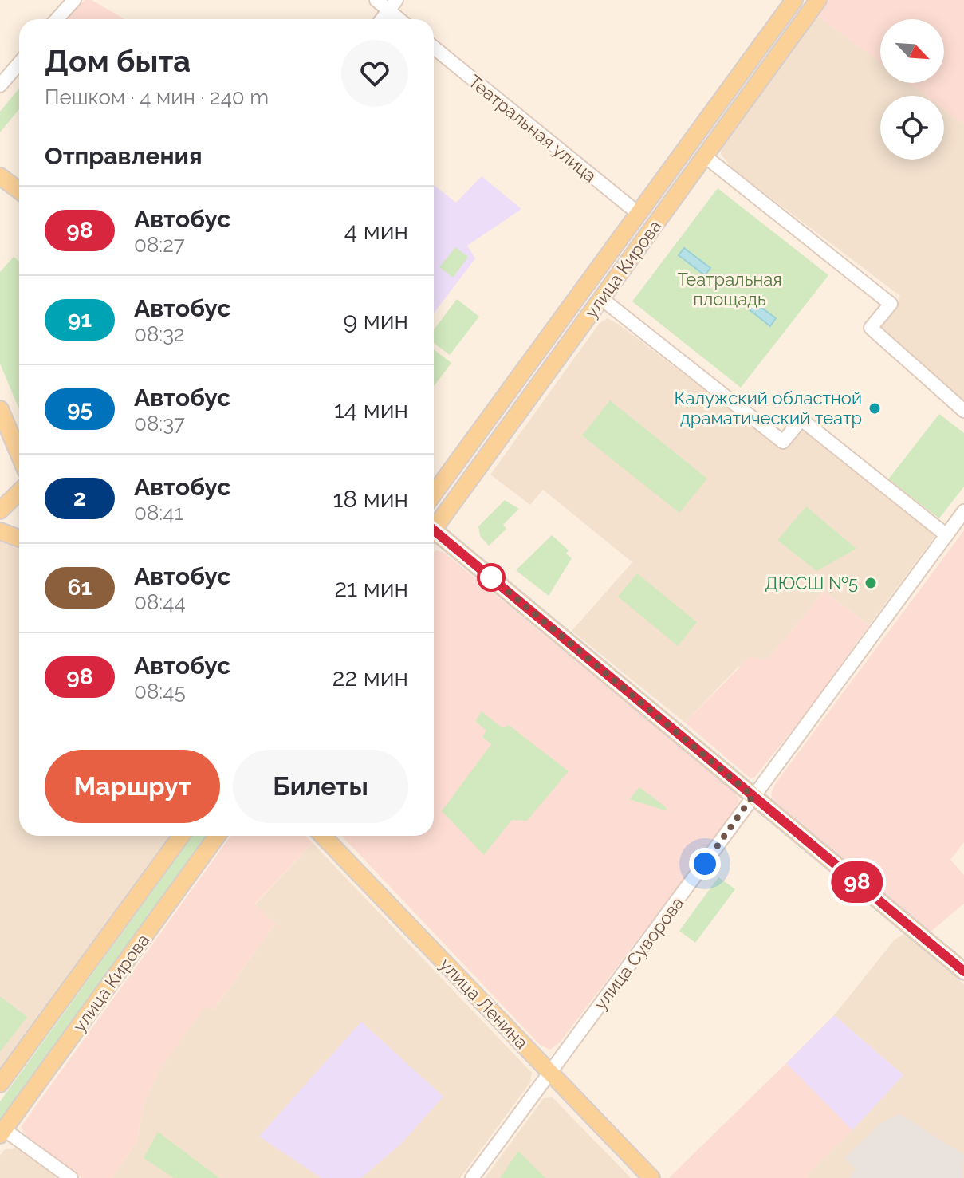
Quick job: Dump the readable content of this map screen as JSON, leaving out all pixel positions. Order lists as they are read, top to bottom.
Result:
{
  "streets": {
    "main road": ["улица Кирова", "улица Ленина"],
    "street": ["Театральная улица", "улица Суворова"]
  },
  "crossings": [
    ["Театральная улица", "улица Кирова"],
    ["улица Суворова", "улица Ленина"]
  ],
  "parks": ["Театральная площадь"],
  "places": ["Калужский областной драматический театр", "ДЮСШ №5"],
  "lines": ["bus line 98"],
  "north": "bottom right",
  "page": {
    "on_map": "98",
    "heading": [
      ["Дом быта", "Пешком · 4 мин · 240 m"],
      "Отправления"
    ],
    "list": [
      {
        "mark": "98",
        "name": "Автобус",
        "note": "08:27",
        "value": "4 мин"
      },
      {
        "mark": "91",
        "name": "Автобус",
        "note": "08:32",
        "value": "9 мин"
      },
      {
        "mark": "95",
        "name": "Автобус",
        "note": "08:37",
        "value": "14 мин"
      },
      {
        "mark": "2",
        "name": "Автобус",
        "note": "08:41",
        "value": "18 мин"
      },
      {
        "mark": "61",
        "name": "Автобус",
        "note": "08:44",
        "value": "21 мин"
      },
      {
        "mark": "98",
        "name": "Автобус",
        "note": "08:45",
        "value": "22 мин"
      }
    ],
    "buttons": ["Маршрут", "Билеты"]
  }
}
